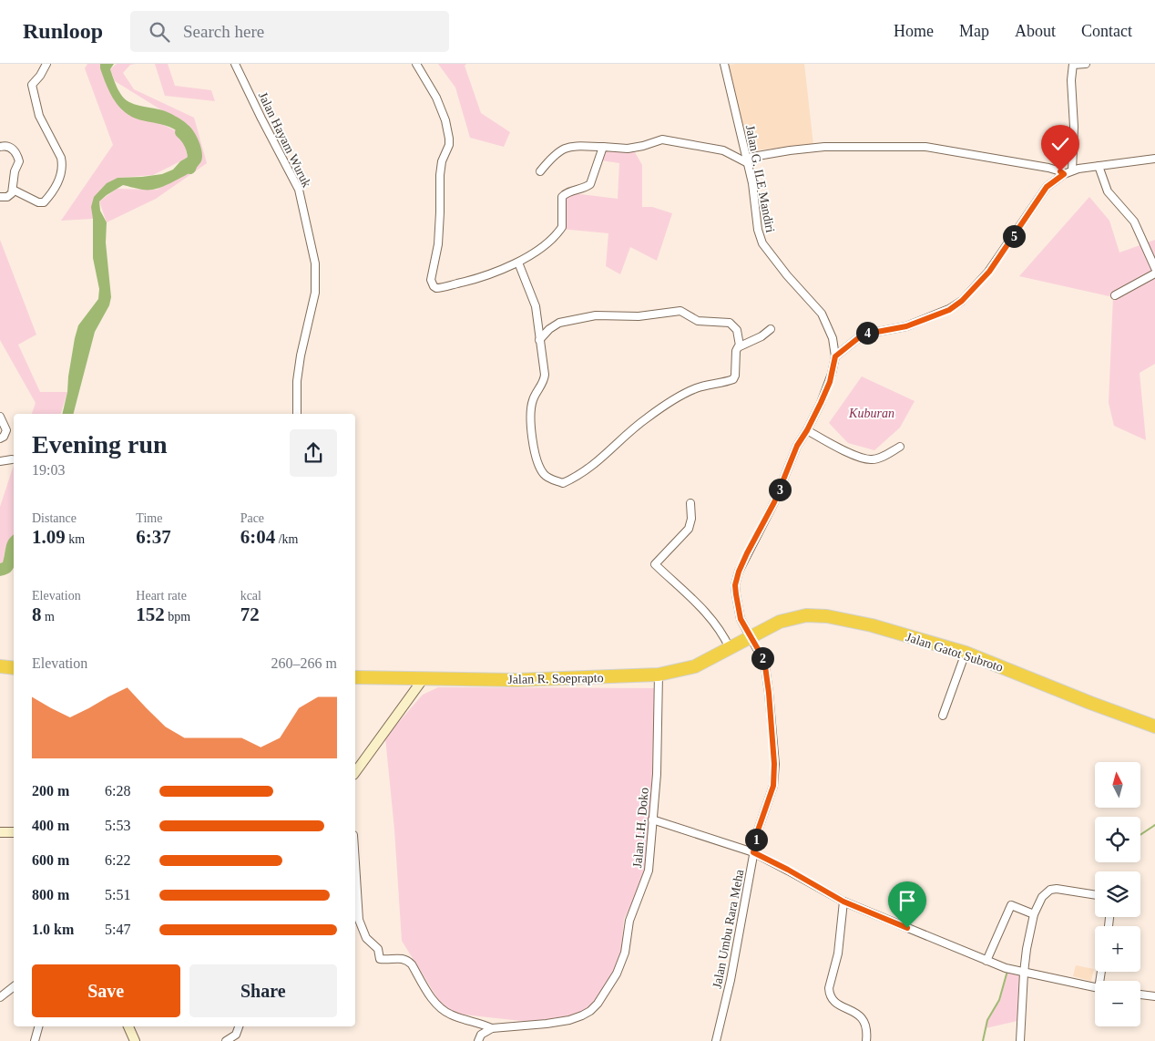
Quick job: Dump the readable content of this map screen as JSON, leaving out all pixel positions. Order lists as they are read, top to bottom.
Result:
{
  "streets": {
    "highway": ["Jalan Gatot Subroto", "Jalan R. Soeprapto"],
    "street": [
      "Jalan Hayam Wuruk",
      "Jalan G. ILE Mandiri",
      "Jalan I.H. Doko",
      "Jalan Umbu Rara Meha"
    ]
  },
  "crossings": [
    ["Jalan G. ILE Mandiri", "Jalan Umbu Rara Meha"],
    ["Jalan Gatot Subroto", "Jalan R. Soeprapto"],
    ["Jalan Gatot Subroto", "Jalan Umbu Rara Meha"],
    ["Jalan R. Soeprapto", "Jalan I.H. Doko"],
    ["Jalan R. Soeprapto", "Jalan Umbu Rara Meha"]
  ],
  "parks": ["Kuburan"],
  "north": "top",
  "page": {
    "header": "Runloop",
    "search": "Search here",
    "nav": [
      "Home",
      "Map",
      "About",
      "Contact"
    ],
    "pins": [
      "5",
      "4",
      "3",
      "2",
      "1"
    ],
    "heading": ["Evening run", "19:03"],
    "stats": [
      ["Distance", "1.09 km"],
      ["Time", "6:37"],
      ["Pace", "6:04 /km"],
      ["Elevation", "8 m"],
      ["Heart rate", "152 bpm"],
      ["kcal", "72"]
    ],
    "chart": ["Elevation", "260–266 m"],
    "map_buttons": ["+", "−"],
    "list": [
      {
        "name": "200 m",
        "note": "6:28"
      },
      {
        "name": "400 m",
        "note": "5:53"
      },
      {
        "name": "600 m",
        "note": "6:22"
      },
      {
        "name": "800 m",
        "note": "5:51"
      },
      {
        "name": "1.0 km",
        "note": "5:47"
      }
    ],
    "buttons": ["Save", "Share"]
  }
}
